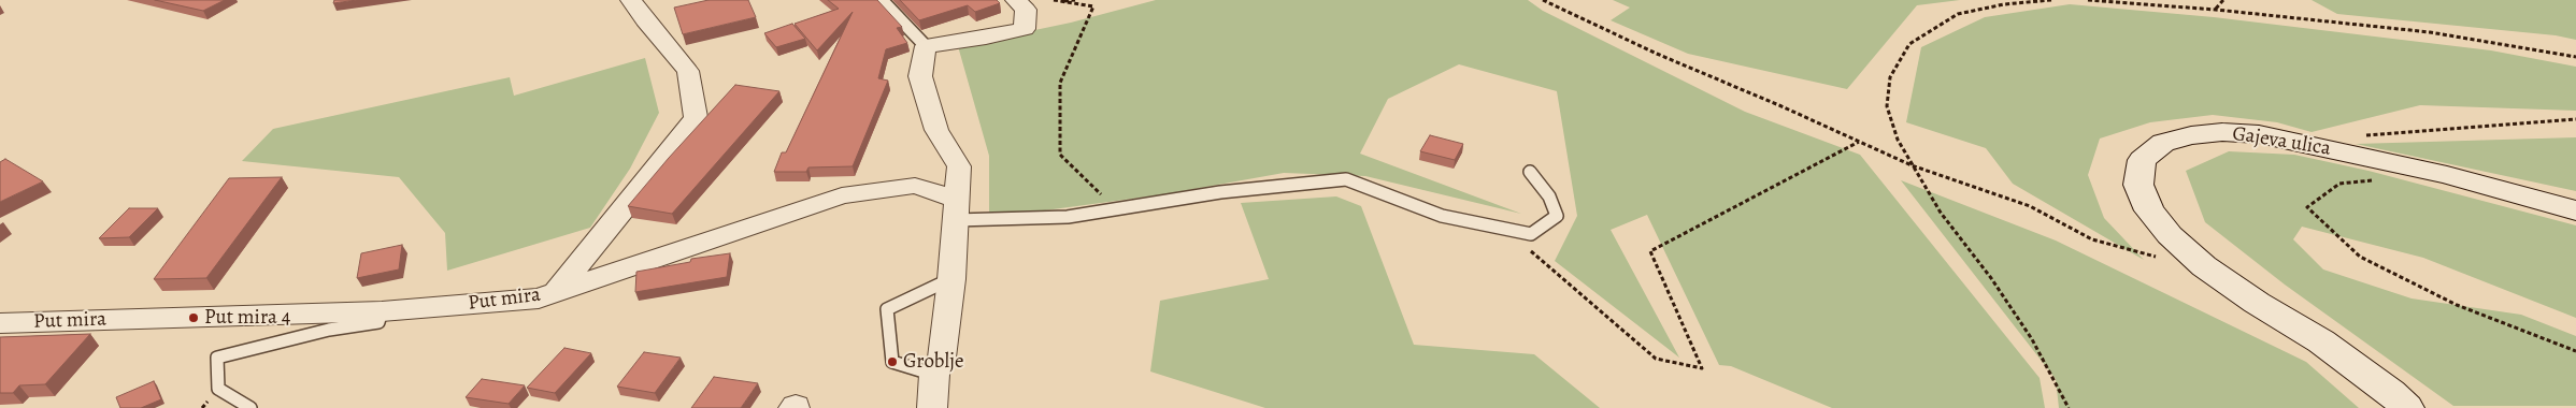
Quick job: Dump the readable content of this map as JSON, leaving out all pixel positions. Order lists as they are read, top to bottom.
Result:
{
  "streets": {
    "main road": ["Gajeva ulica"],
    "street": ["Put mira"]
  },
  "places": ["Put mira 4", "Groblje"]
}
